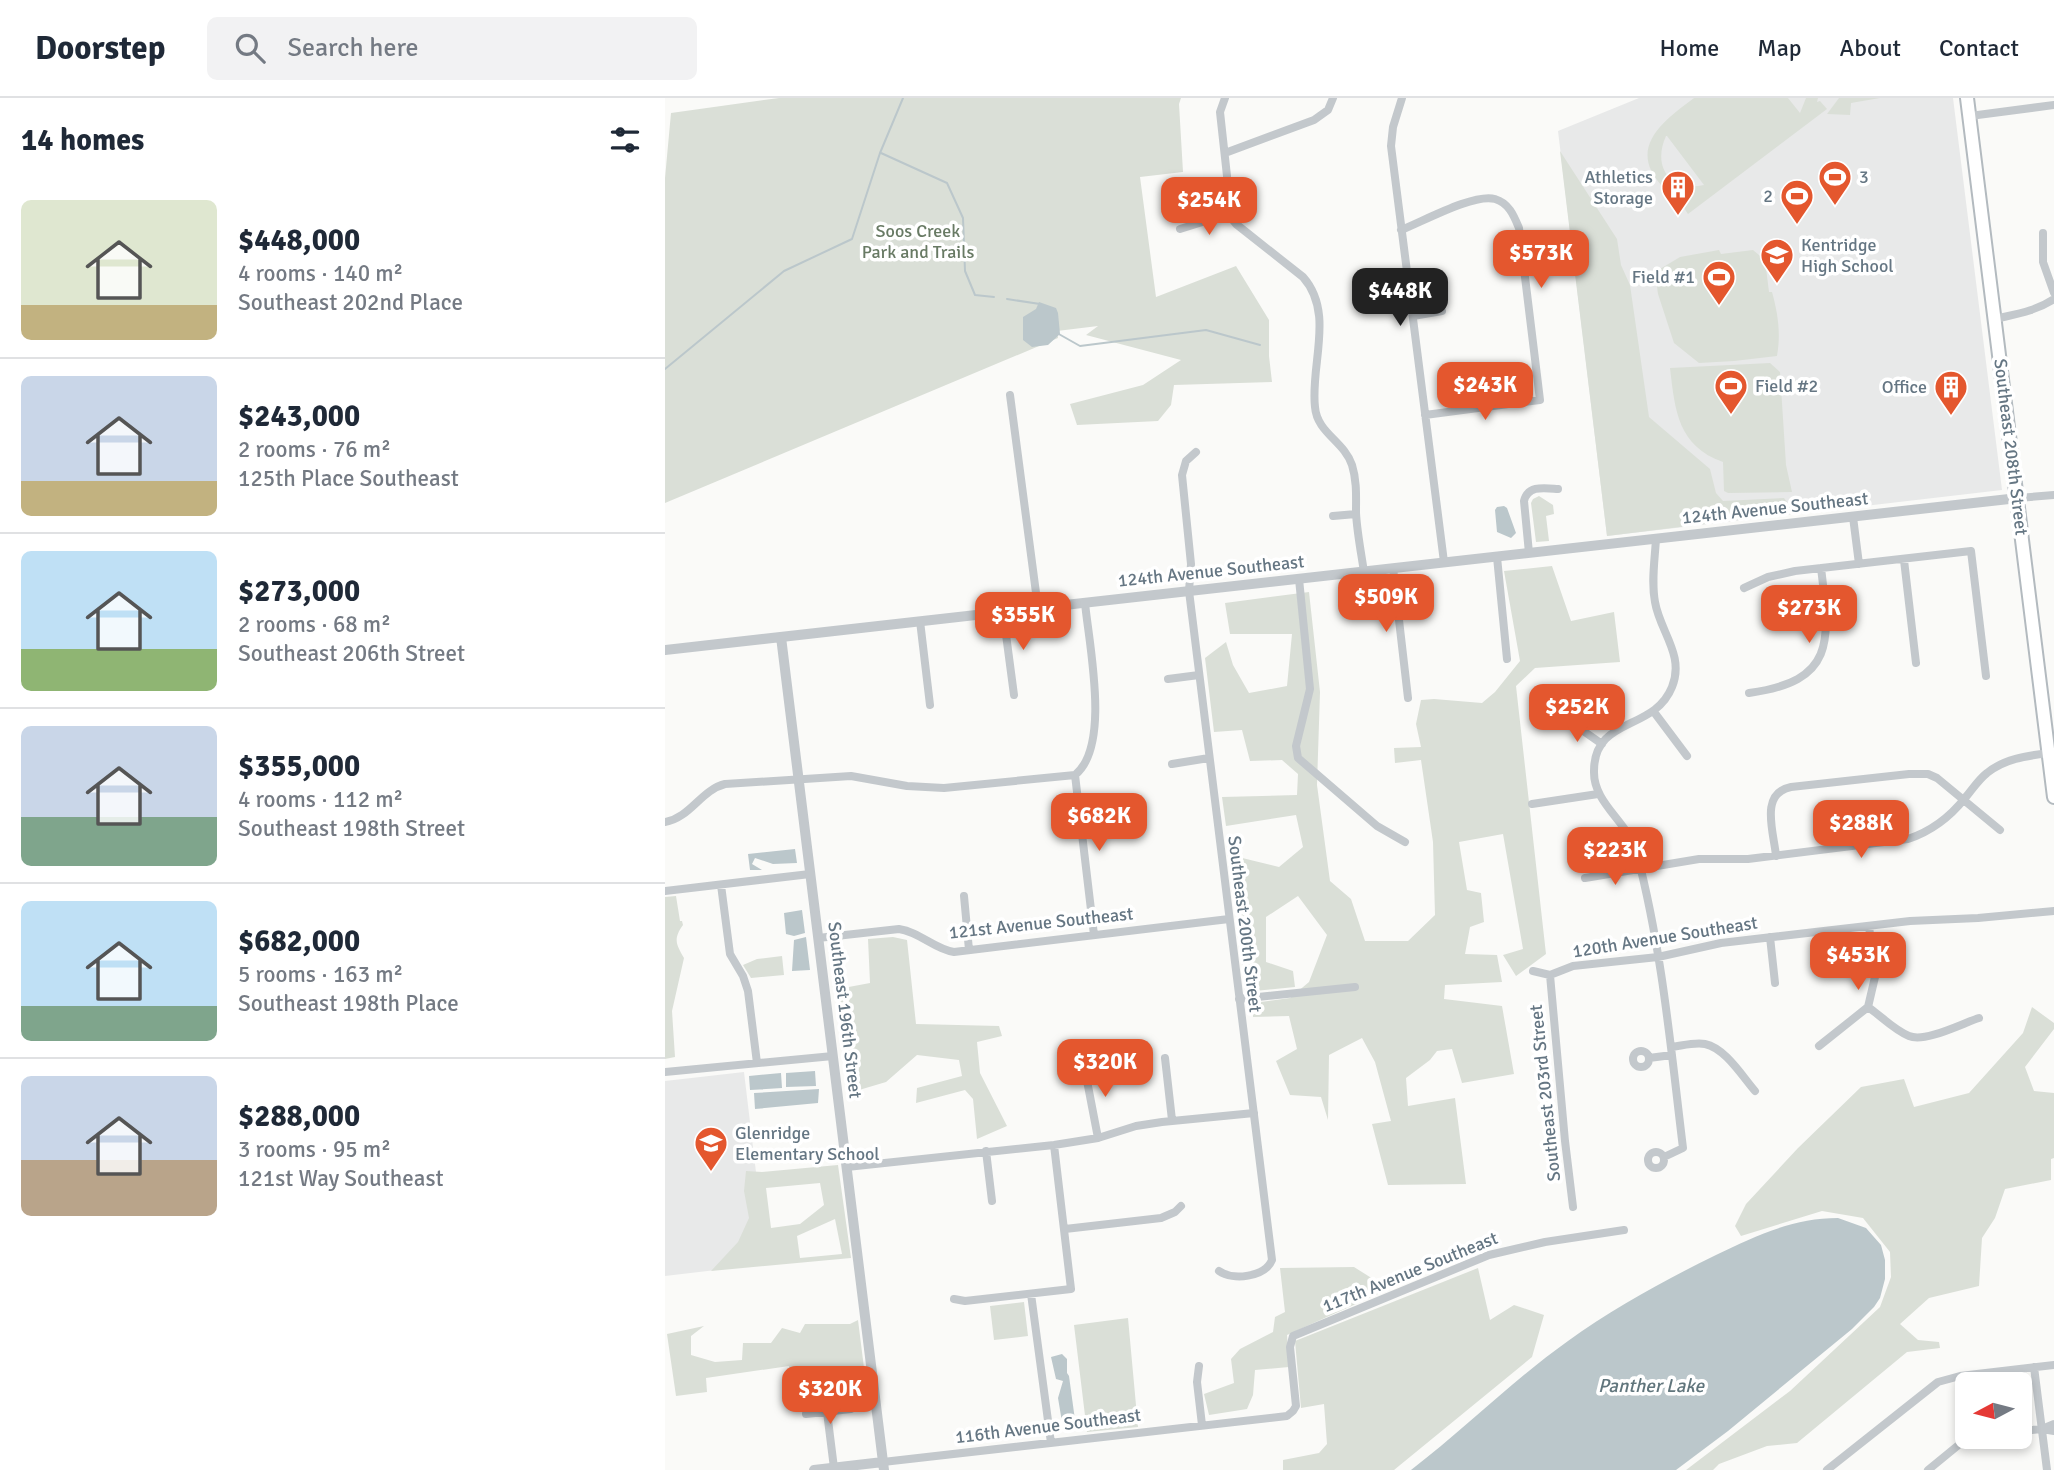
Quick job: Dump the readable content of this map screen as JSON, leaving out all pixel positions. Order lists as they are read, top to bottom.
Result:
{
  "streets": {
    "main road": ["Southeast 208th Street"],
    "street": [
      "124th Avenue Southeast",
      "121st Avenue Southeast",
      "Southeast 200th Street",
      "120th Avenue Southeast",
      "Southeast 196th Street",
      "Southeast 203rd Street",
      "117th Avenue Southeast",
      "116th Avenue Southeast"
    ]
  },
  "crossings": [
    ["Southeast 208th Street", "124th Avenue Southeast"],
    ["124th Avenue Southeast", "Southeast 200th Street"],
    ["124th Avenue Southeast", "Southeast 196th Street"],
    ["121st Avenue Southeast", "Southeast 200th Street"],
    ["121st Avenue Southeast", "Southeast 196th Street"],
    ["120th Avenue Southeast", "Southeast 203rd Street"],
    ["Southeast 196th Street", "116th Avenue Southeast"],
    ["117th Avenue Southeast", "116th Avenue Southeast"]
  ],
  "water": ["Panther Lake"],
  "parks": ["Soos Creek Park and Trails"],
  "places": {
    "sports": [
      "3",
      "2",
      "Field #1",
      "Field #2"
    ],
    "building": ["Athletics Storage", "Office"],
    "school or university": ["Kentridge High School", "Glenridge Elementary School"]
  },
  "north": "left",
  "page": {
    "header": "Doorstep",
    "search": "Search here",
    "nav": [
      "Home",
      "Map",
      "About",
      "Contact"
    ],
    "heading": "14 homes",
    "price": [
      "$254K",
      "$573K",
      "$448K",
      "$243K",
      "$509K",
      "$273K",
      "$355K",
      "$252K",
      "$682K",
      "$288K",
      "$223K",
      "$453K",
      "$320K",
      "$320K"
    ],
    "list": [
      {
        "name": "$448,000",
        "note": "4 rooms · 140 m² · Southeast 202nd Place"
      },
      {
        "name": "$243,000",
        "note": "2 rooms · 76 m² · 125th Place Southeast"
      },
      {
        "name": "$273,000",
        "note": "2 rooms · 68 m² · Southeast 206th Street"
      },
      {
        "name": "$355,000",
        "note": "4 rooms · 112 m² · Southeast 198th Street"
      },
      {
        "name": "$682,000",
        "note": "5 rooms · 163 m² · Southeast 198th Place"
      },
      {
        "name": "$288,000",
        "note": "3 rooms · 95 m² · 121st Way Southeast"
      }
    ]
  }
}
